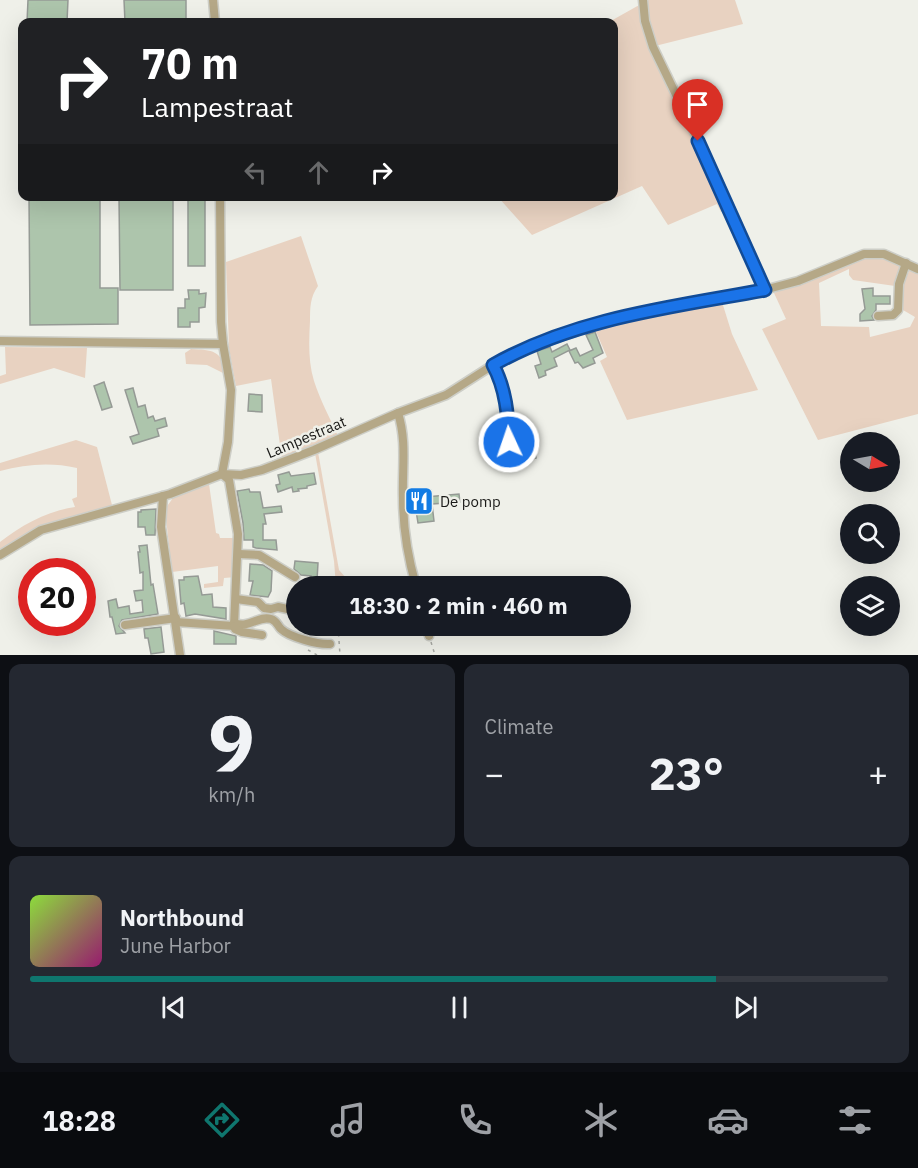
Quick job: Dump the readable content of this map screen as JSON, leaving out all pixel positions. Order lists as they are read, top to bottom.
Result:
{
  "streets": {
    "street": ["Lampestraat"]
  },
  "places": {
    "restaurant": ["De pomp"]
  },
  "north": "right",
  "page": {
    "turn": ["70 m", "Lampestraat"],
    "limit": "20",
    "trip": "18:30 · 2 min · 460 m",
    "tile": [
      ["9", "km/h"],
      "Climate"
    ],
    "heat": ["−", "23°", "+"],
    "song": ["Northbound", "June Harbor"],
    "tabs": "18:28"
  }
}
